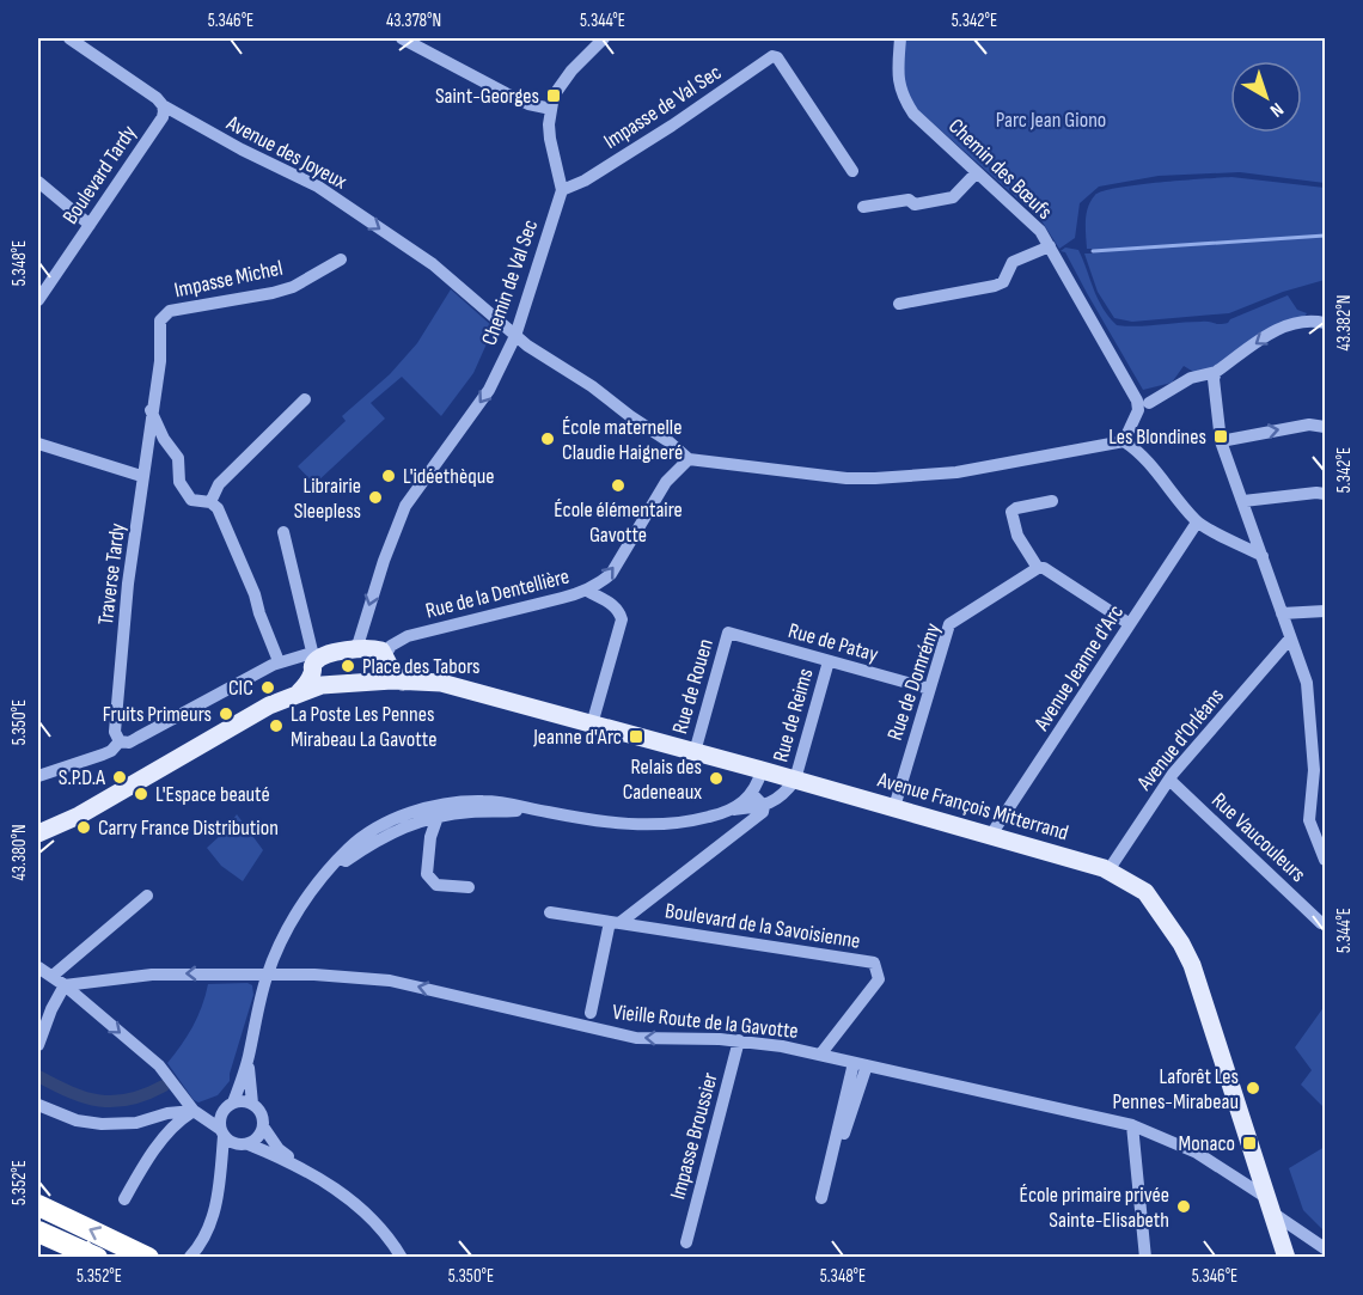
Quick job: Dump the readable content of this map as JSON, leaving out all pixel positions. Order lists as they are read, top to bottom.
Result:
{
  "streets": {
    "main road": ["Avenue François Mitterrand"],
    "street": [
      "Impasse de Val Sec",
      "Avenue des Joyeux",
      "Chemin des Bœufs",
      "Boulevard Tardy",
      "Impasse Michel",
      "Chemin de Val Sec",
      "Traverse Tardy",
      "Rue de la Dentellière",
      "Rue de Patay",
      "Avenue Jeanne d'Arc",
      "Rue de Domrémy",
      "Rue de Rouen",
      "Rue de Reims",
      "Avenue d'Orléans",
      "Rue Vaucouleurs",
      "Boulevard de la Savoisienne",
      "Vieille Route de la Gavotte",
      "Impasse Broussier"
    ]
  },
  "crossings": [
    ["Impasse de Val Sec", "Chemin de Val Sec"],
    ["Avenue des Joyeux", "Boulevard Tardy"],
    ["Avenue des Joyeux", "Chemin de Val Sec"],
    ["Avenue des Joyeux", "Rue de la Dentellière"],
    ["Impasse Michel", "Traverse Tardy"],
    ["Rue de Patay", "Rue de Domrémy"],
    ["Rue de Patay", "Rue de Rouen"],
    ["Rue de Patay", "Rue de Reims"],
    ["Avenue Jeanne d'Arc", "Avenue François Mitterrand"],
    ["Rue de Domrémy", "Avenue François Mitterrand"],
    ["Rue de Rouen", "Avenue François Mitterrand"],
    ["Rue de Reims", "Avenue François Mitterrand"],
    ["Rue de Reims", "Boulevard de la Savoisienne"],
    ["Avenue d'Orléans", "Avenue François Mitterrand"],
    ["Avenue d'Orléans", "Rue Vaucouleurs"],
    ["Avenue François Mitterrand", "Boulevard de la Savoisienne"],
    ["Avenue François Mitterrand", "Vieille Route de la Gavotte"],
    ["Boulevard de la Savoisienne", "Vieille Route de la Gavotte"],
    ["Vieille Route de la Gavotte", "Impasse Broussier"]
  ],
  "one_way": [
    "Avenue des Joyeux",
    "Chemin de Val Sec",
    "Rue de la Dentellière",
    "Vieille Route de la Gavotte"
  ],
  "parks": ["Parc Jean Giono"],
  "places": {
    "transit": [
      "Saint-Georges",
      "Les Blondines",
      "Jeanne d'Arc",
      "Monaco"
    ],
    "other": [
      "École maternelle Claudie Haigneré",
      "L'idéethèque",
      "École élémentaire Gavotte",
      "Librairie Sleepless",
      "Place des Tabors",
      "CIC",
      "Fruits Primeurs",
      "La Poste Les Pennes Mirabeau La Gavotte",
      "S.P.D.A",
      "Relais des Cadeneaux",
      "L'Espace beauté",
      "Carry France Distribution",
      "Laforêt Les Pennes-Mirabeau",
      "École primaire privée Sainte-Elisabeth"
    ]
  },
  "north": "bottom right",
  "coordinates": [
    "5.346°E",
    "43.378°N",
    "5.344°E",
    "5.342°E",
    "5.348°E",
    "43.382°N",
    "5.350°E",
    "43.380°N",
    "5.352°E"
  ]
}
